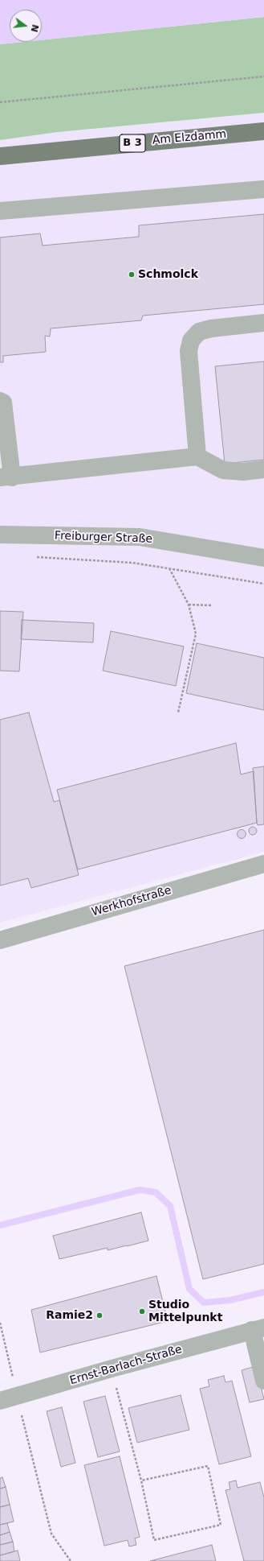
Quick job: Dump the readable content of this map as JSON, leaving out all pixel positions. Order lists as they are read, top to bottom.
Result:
{
  "streets": {
    "main road": ["Am Elzdamm", "B 3"],
    "street": ["Freiburger Straße", "Werkhofstraße", "Ernst-Barlach-Straße"]
  },
  "places": ["Schmolck", "Studio Mittelpunkt", "Ramie2"],
  "north": "right"
}
